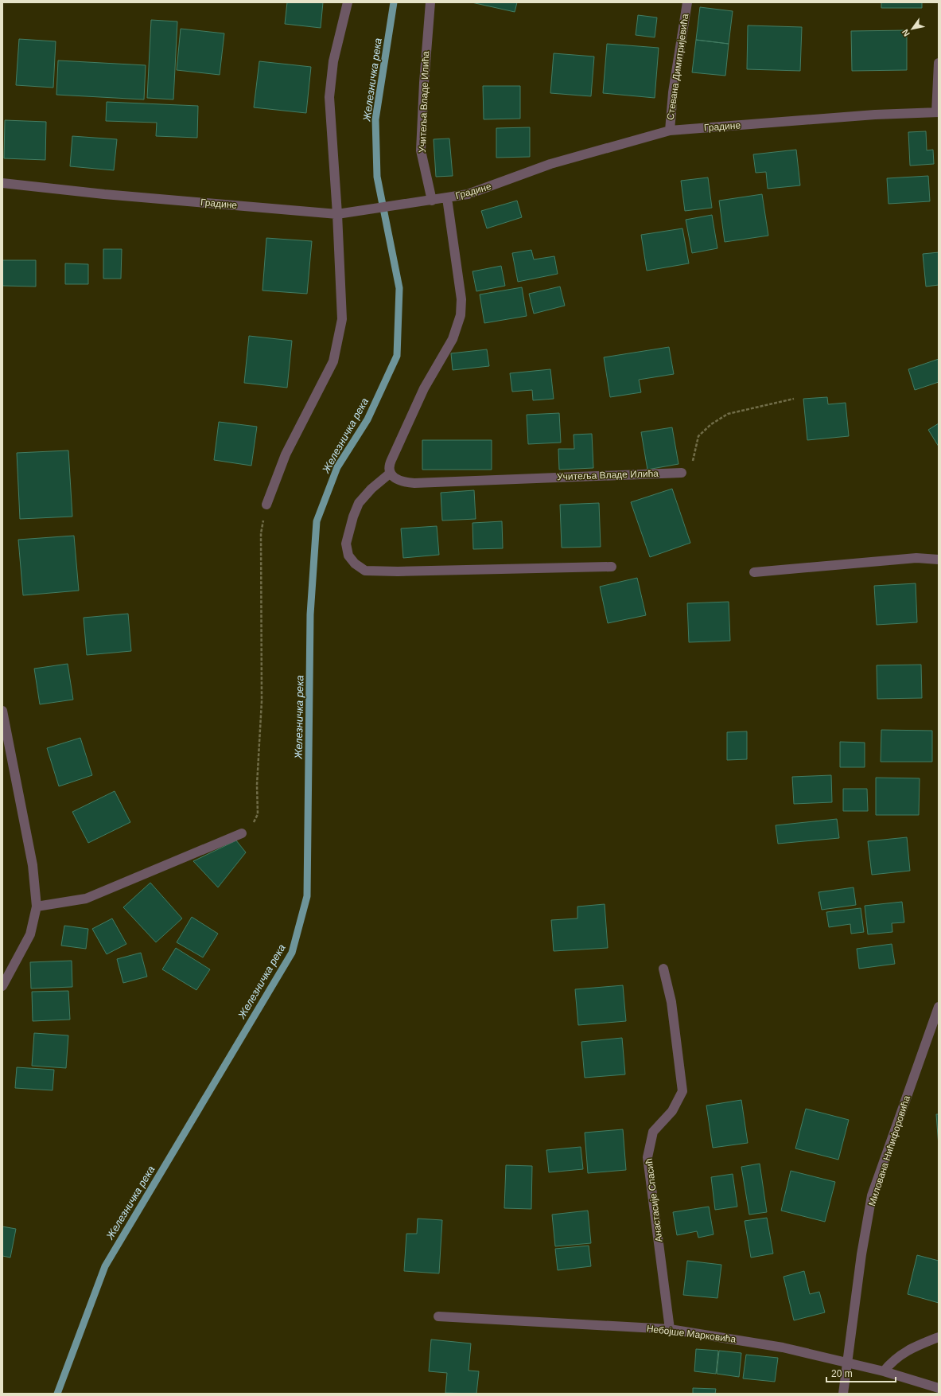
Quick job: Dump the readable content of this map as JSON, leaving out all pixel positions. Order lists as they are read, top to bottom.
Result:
{
  "streets": {
    "street": [
      "Стевана Димитријевића",
      "Учитеља Владе Илића",
      "Градине",
      "Милована Нићифоровића",
      "Анастасије Спасић",
      "Небојше Марковића"
    ]
  },
  "crossings": [
    ["Стевана Димитријевића", "Градине"],
    ["Учитеља Владе Илића", "Градине"],
    ["Милована Нићифоровића", "Небојше Марковића"],
    ["Анастасије Спасић", "Небојше Марковића"]
  ],
  "water": ["Железничка река"],
  "scale_bar": "20 m",
  "north": "bottom left"
}
